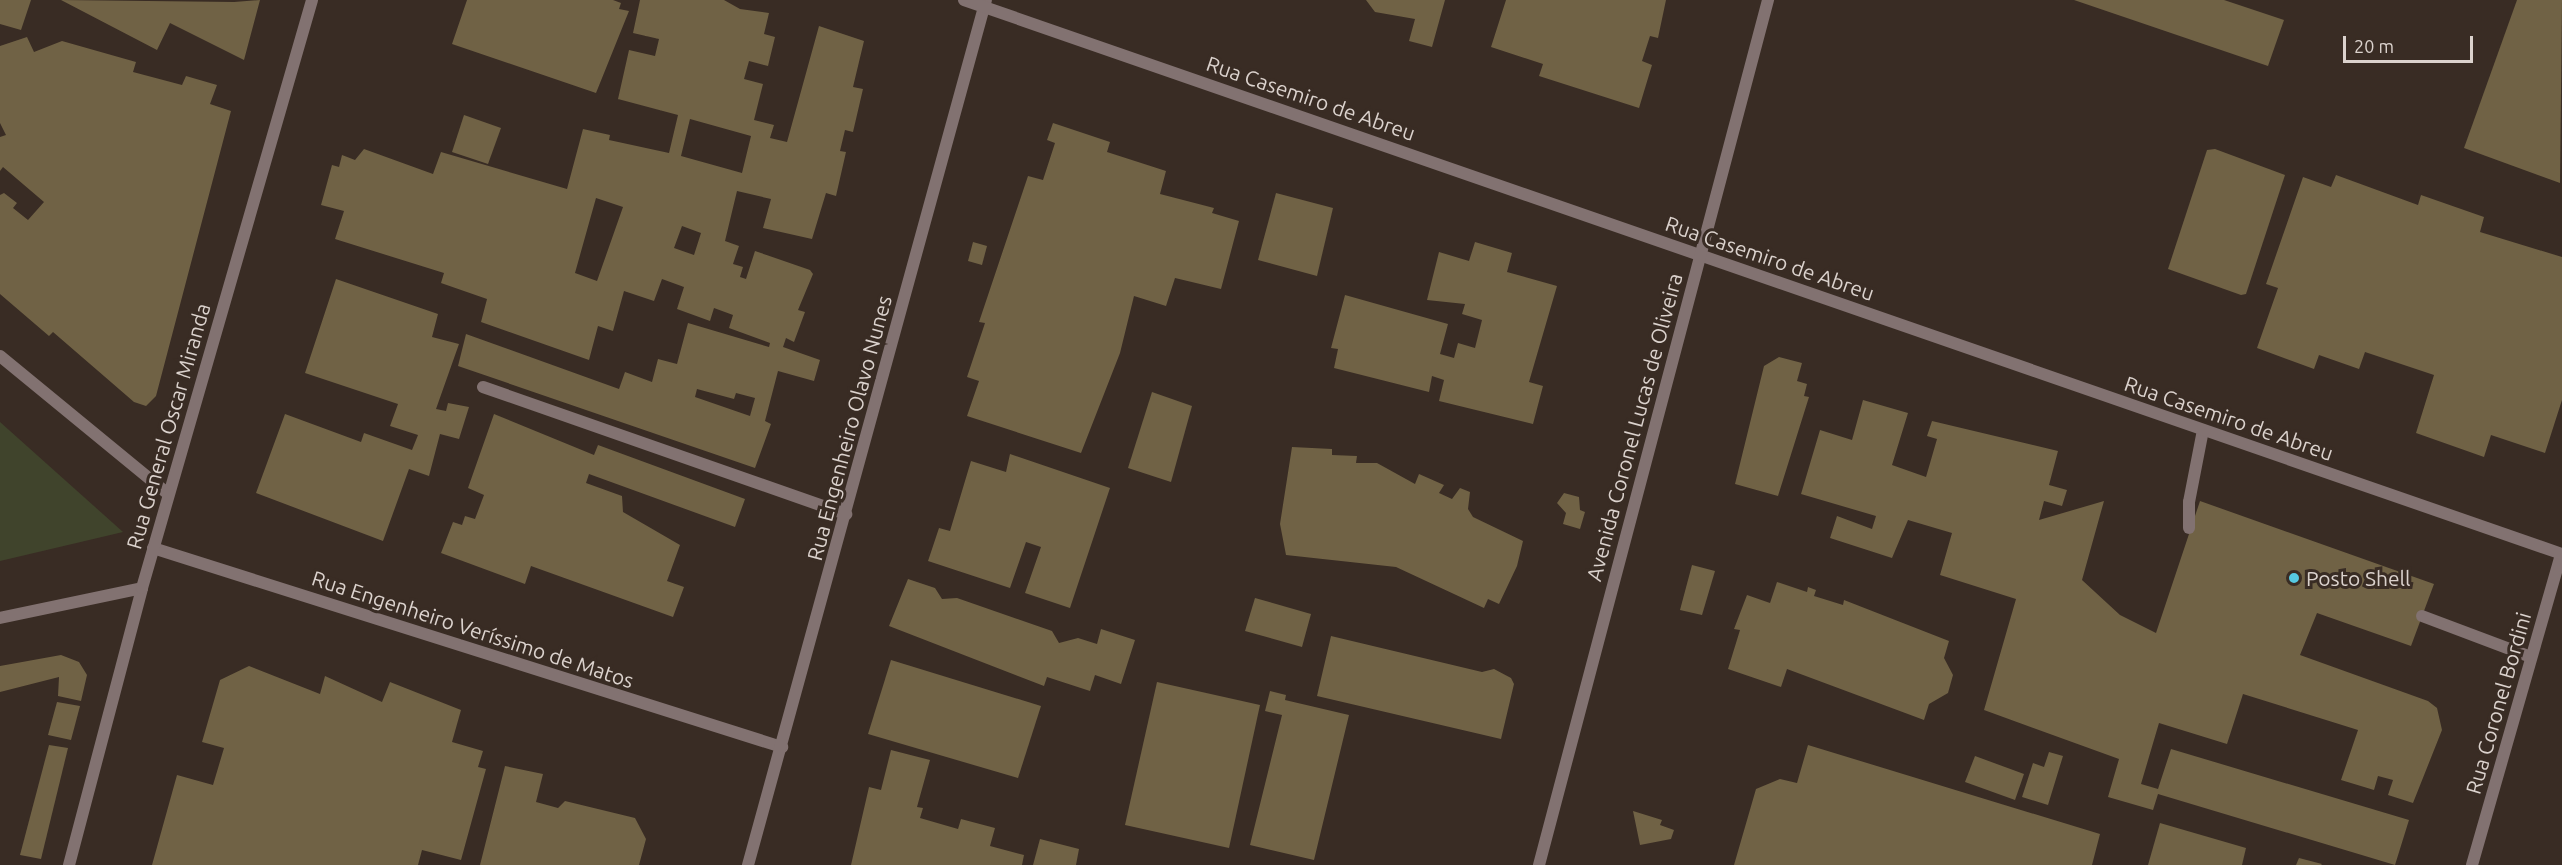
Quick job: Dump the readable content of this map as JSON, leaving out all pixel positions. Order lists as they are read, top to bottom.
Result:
{
  "streets": {
    "street": [
      "Rua Casemiro de Abreu",
      "Rua General Oscar Miranda",
      "Avenida Coronel Lucas de Oliveira",
      "Rua Engenheiro Olavo Nunes",
      "Rua Engenheiro Veríssimo de Matos",
      "Rua Coronel Bordini"
    ]
  },
  "crossings": [
    ["Rua Casemiro de Abreu", "Avenida Coronel Lucas de Oliveira"],
    ["Rua Casemiro de Abreu", "Rua Engenheiro Olavo Nunes"],
    ["Rua Casemiro de Abreu", "Rua Coronel Bordini"],
    ["Rua General Oscar Miranda", "Rua Engenheiro Veríssimo de Matos"],
    ["Rua Engenheiro Olavo Nunes", "Rua Engenheiro Veríssimo de Matos"]
  ],
  "places": ["Posto Shell"],
  "scale_bar": "20 m"
}
